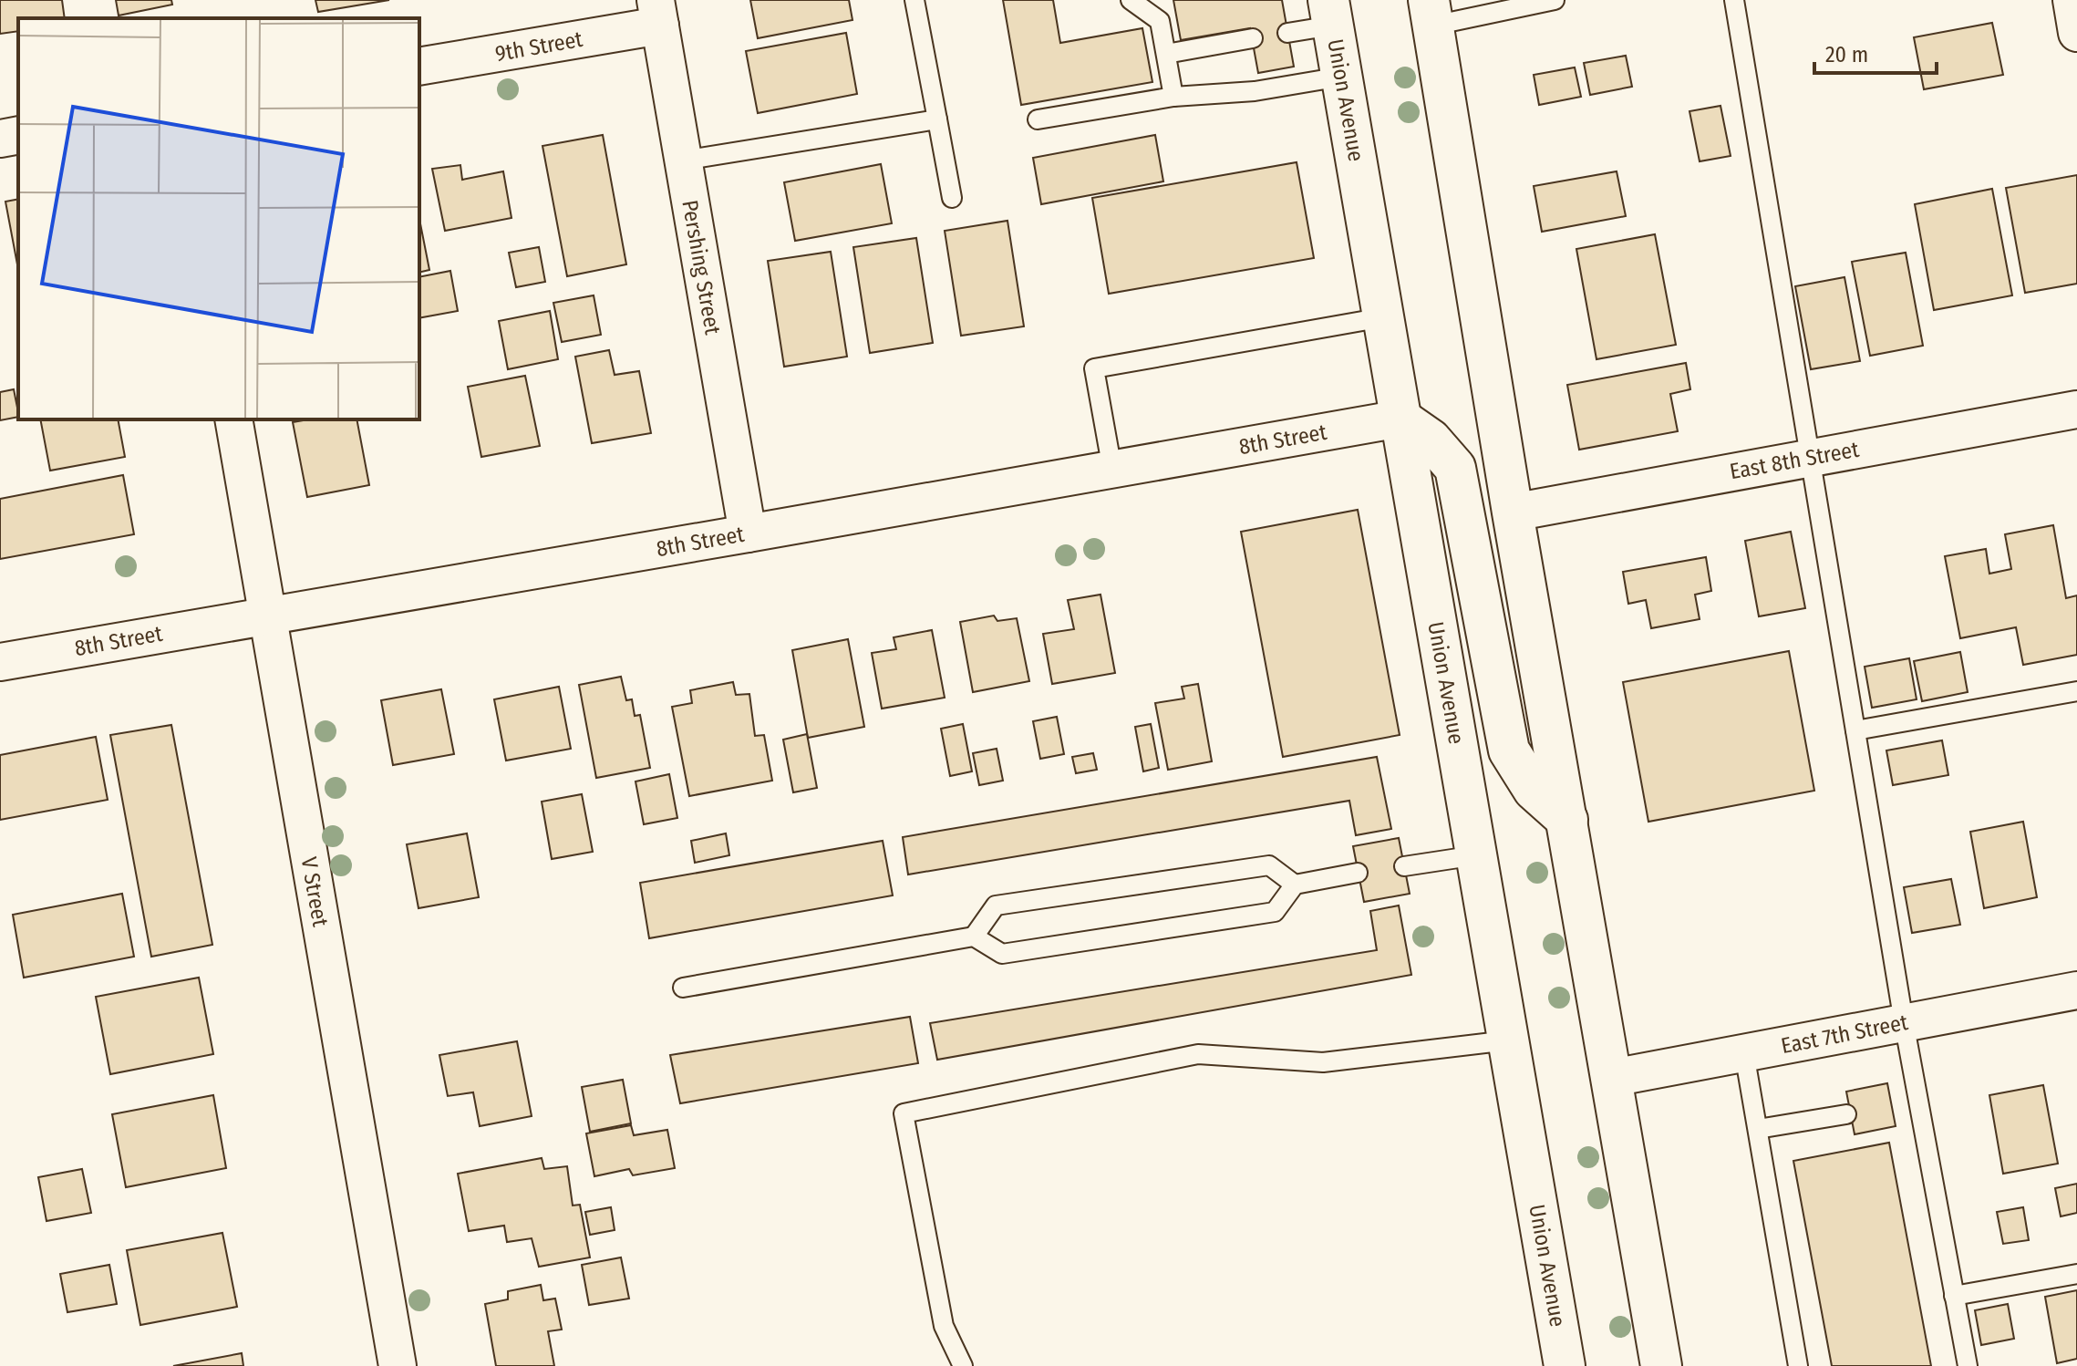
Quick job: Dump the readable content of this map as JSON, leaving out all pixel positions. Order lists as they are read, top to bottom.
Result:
{
  "streets": {
    "highway": ["Union Avenue"],
    "street": [
      "9th Street",
      "Pershing Street",
      "8th Street",
      "East 8th Street",
      "V Street",
      "East 7th Street"
    ]
  },
  "crossings": [
    ["9th Street", "Pershing Street"],
    ["Union Avenue", "8th Street"],
    ["Pershing Street", "8th Street"],
    ["8th Street", "V Street"]
  ],
  "scale_bar": "20 m"
}
